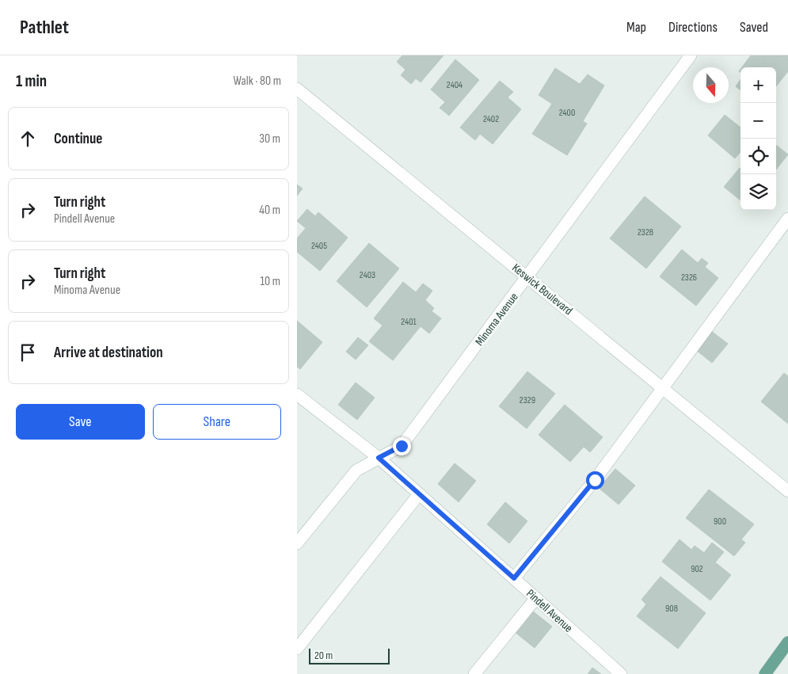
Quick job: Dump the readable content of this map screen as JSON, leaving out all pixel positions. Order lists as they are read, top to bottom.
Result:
{
  "streets": {
    "street": ["Keswick Boulevard", "Minoma Avenue", "Pindell Avenue"]
  },
  "crossings": [
    ["Keswick Boulevard", "Minoma Avenue"],
    ["Minoma Avenue", "Pindell Avenue"]
  ],
  "house_numbers": [
    "2404",
    "2400",
    "2402",
    "2328",
    "2405",
    "2403",
    "2326",
    "2401",
    "2329",
    "900",
    "902",
    "908"
  ],
  "scale_bar": "20 m",
  "north": "bottom",
  "page": {
    "header": "Pathlet",
    "nav": ["Map", "Directions", "Saved"],
    "heading": ["1 min", "Walk · 80 m"],
    "map_buttons": ["+", "−"],
    "list": [
      ["Continue", "30 m"],
      ["Turn right", "Pindell Avenue", "40 m"],
      ["Turn right", "Minoma Avenue", "10 m"],
      "Arrive at destination"
    ],
    "buttons": ["Save", "Share"],
    "scale": "20 m"
  }
}
